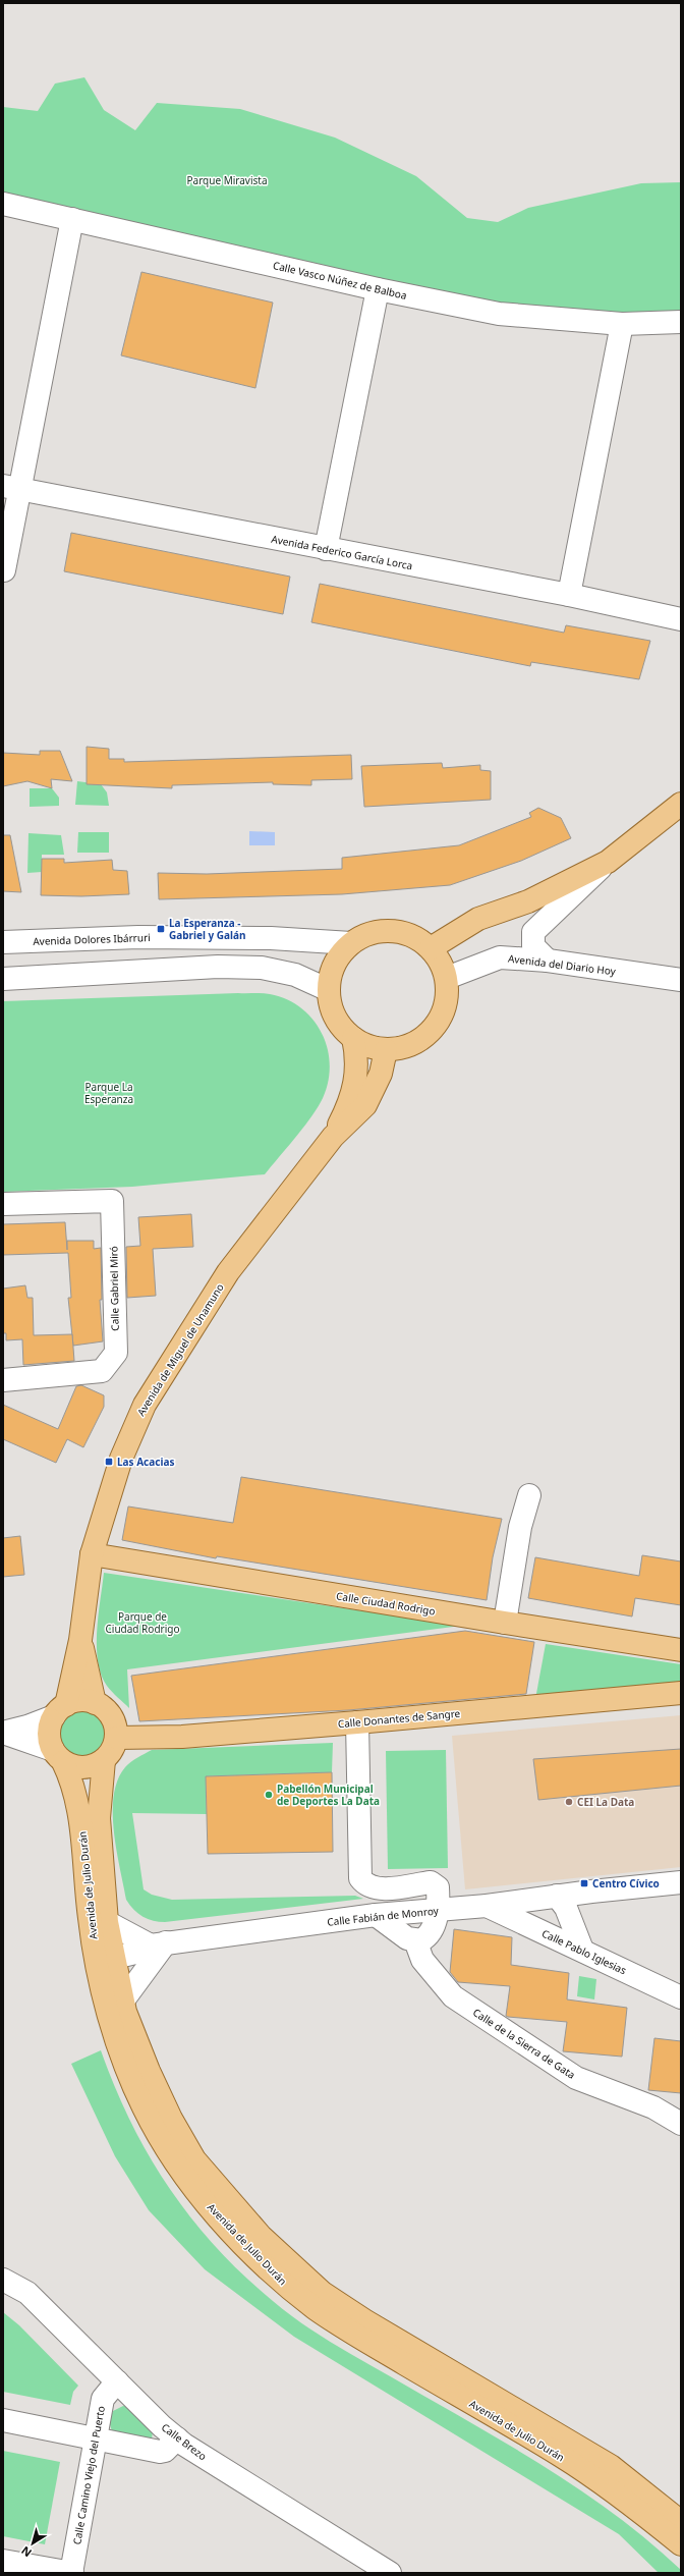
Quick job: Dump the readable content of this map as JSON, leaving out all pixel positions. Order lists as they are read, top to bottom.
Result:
{
  "streets": {
    "main road": [
      "Avenida de Miguel de Unamuno",
      "Calle Ciudad Rodrigo",
      "Calle Donantes de Sangre",
      "Avenida de Julio Durán"
    ],
    "street": [
      "Calle Vasco Núñez de Balboa",
      "Avenida Federico García Lorca",
      "Avenida Dolores Ibárruri",
      "Avenida del Diario Hoy",
      "Calle Gabriel Miró",
      "Calle Fabián de Monroy",
      "Calle Pablo Iglesias",
      "Calle de la Sierra de Gata",
      "Calle Brezo",
      "Calle Camino Viejo del Puerto"
    ]
  },
  "crossings": [
    ["Avenida Dolores Ibárruri", "Avenida del Diario Hoy"],
    ["Avenida Dolores Ibárruri", "Avenida de Miguel de Unamuno"],
    ["Avenida del Diario Hoy", "Avenida de Miguel de Unamuno"],
    ["Avenida de Miguel de Unamuno", "Calle Ciudad Rodrigo"],
    ["Avenida de Miguel de Unamuno", "Calle Donantes de Sangre"],
    ["Avenida de Miguel de Unamuno", "Avenida de Julio Durán"],
    ["Calle Donantes de Sangre", "Avenida de Julio Durán"],
    ["Avenida de Julio Durán", "Calle Fabián de Monroy"],
    ["Calle Fabián de Monroy", "Calle Pablo Iglesias"],
    ["Calle Brezo", "Calle Camino Viejo del Puerto"]
  ],
  "parks": ["Parque Miravista", "Parque La Esperanza", "Parque de Ciudad Rodrigo"],
  "places": {
    "transit": ["La Esperanza - Gabriel y Galán", "Las Acacias", "Centro Cívico"],
    "other": ["Pabellón Municipal de Deportes La Data", "CEI La Data"]
  },
  "north": "bottom left"
}
